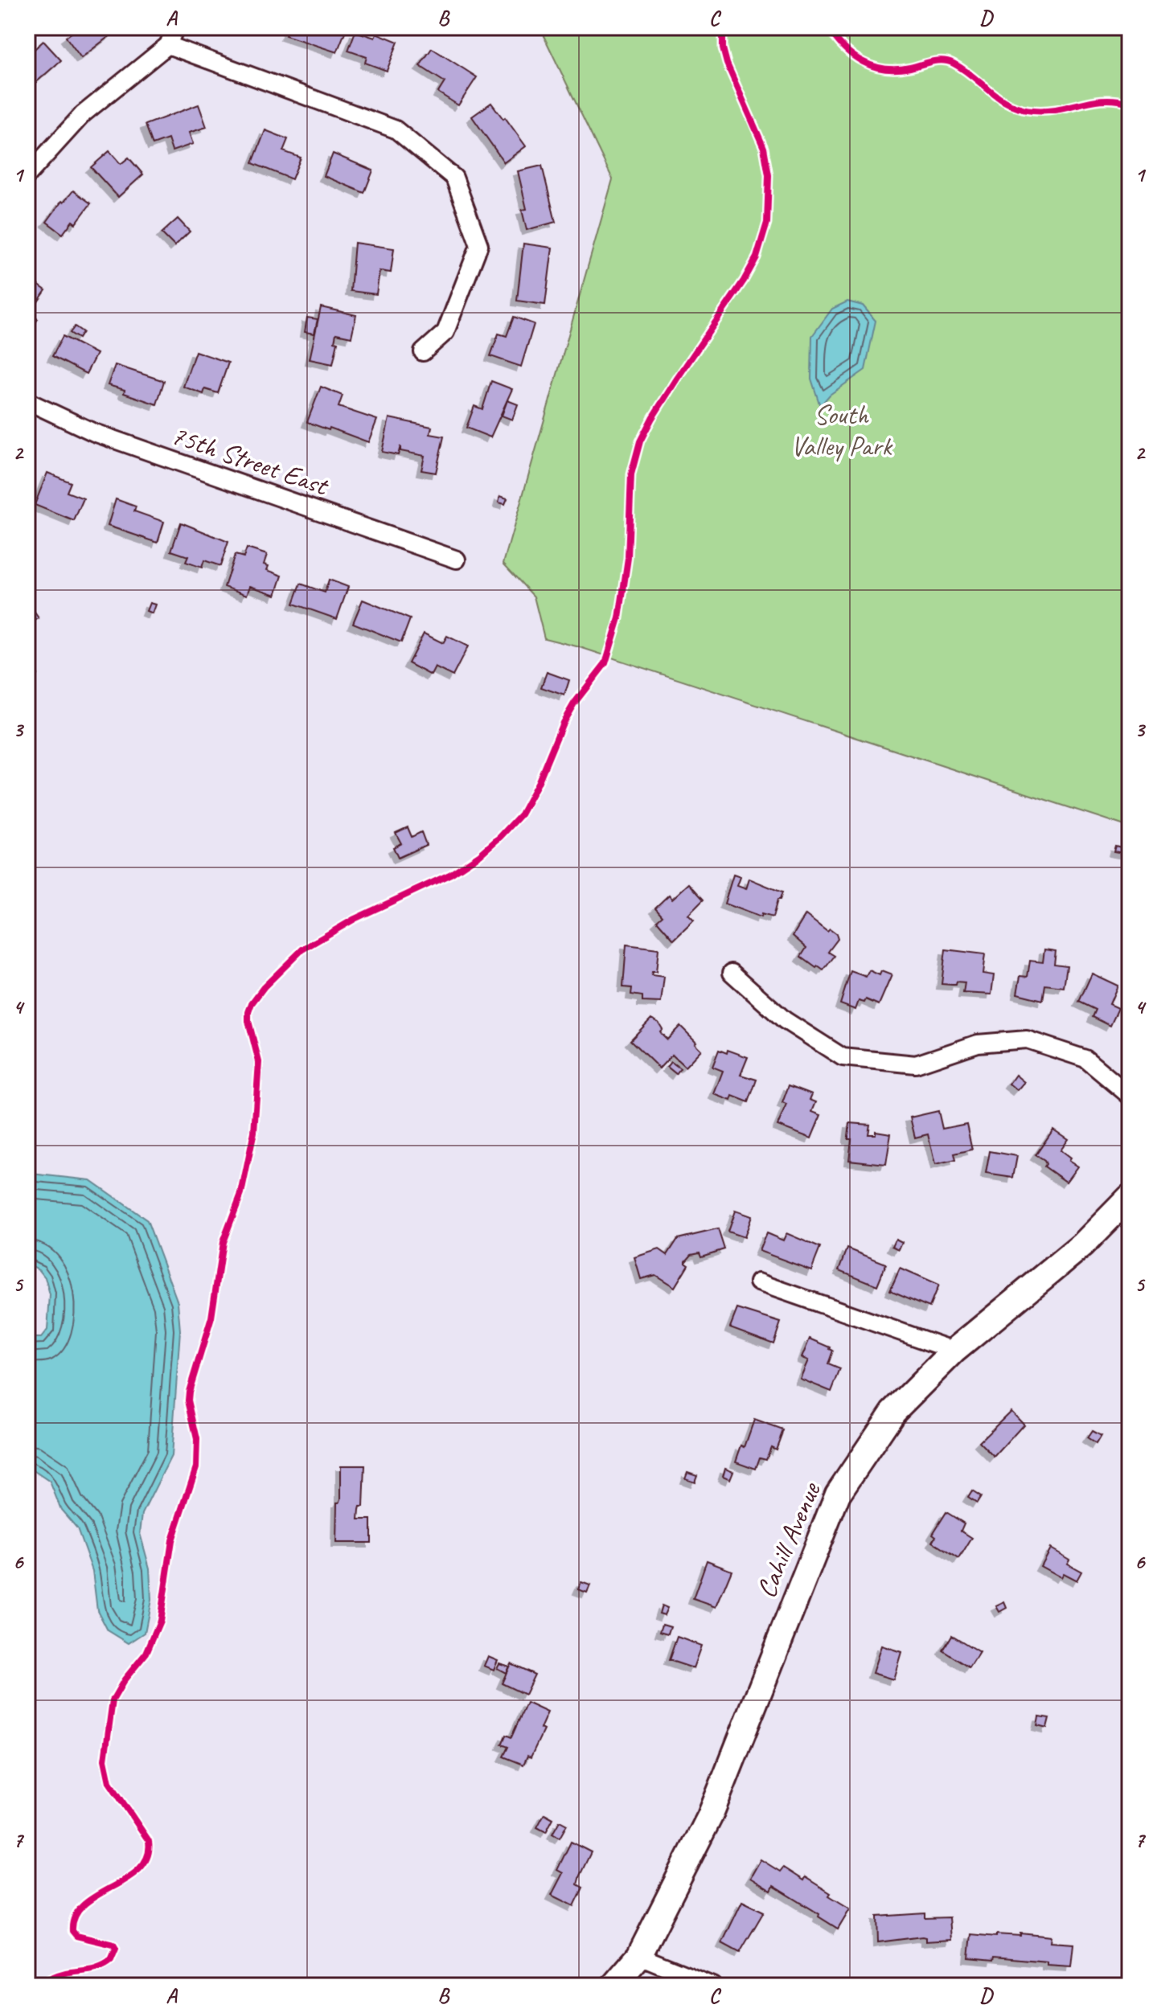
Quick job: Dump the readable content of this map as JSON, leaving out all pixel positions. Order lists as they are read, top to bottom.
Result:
{
  "streets": {
    "street": ["75th Street East", "Cahill Avenue"]
  },
  "parks": ["South Valley Park"],
  "grid": {
    "columns": [
      "A",
      "B",
      "C",
      "D"
    ],
    "rows": [
      "1",
      "2",
      "3",
      "4",
      "5",
      "6",
      "7"
    ]
  }
}
